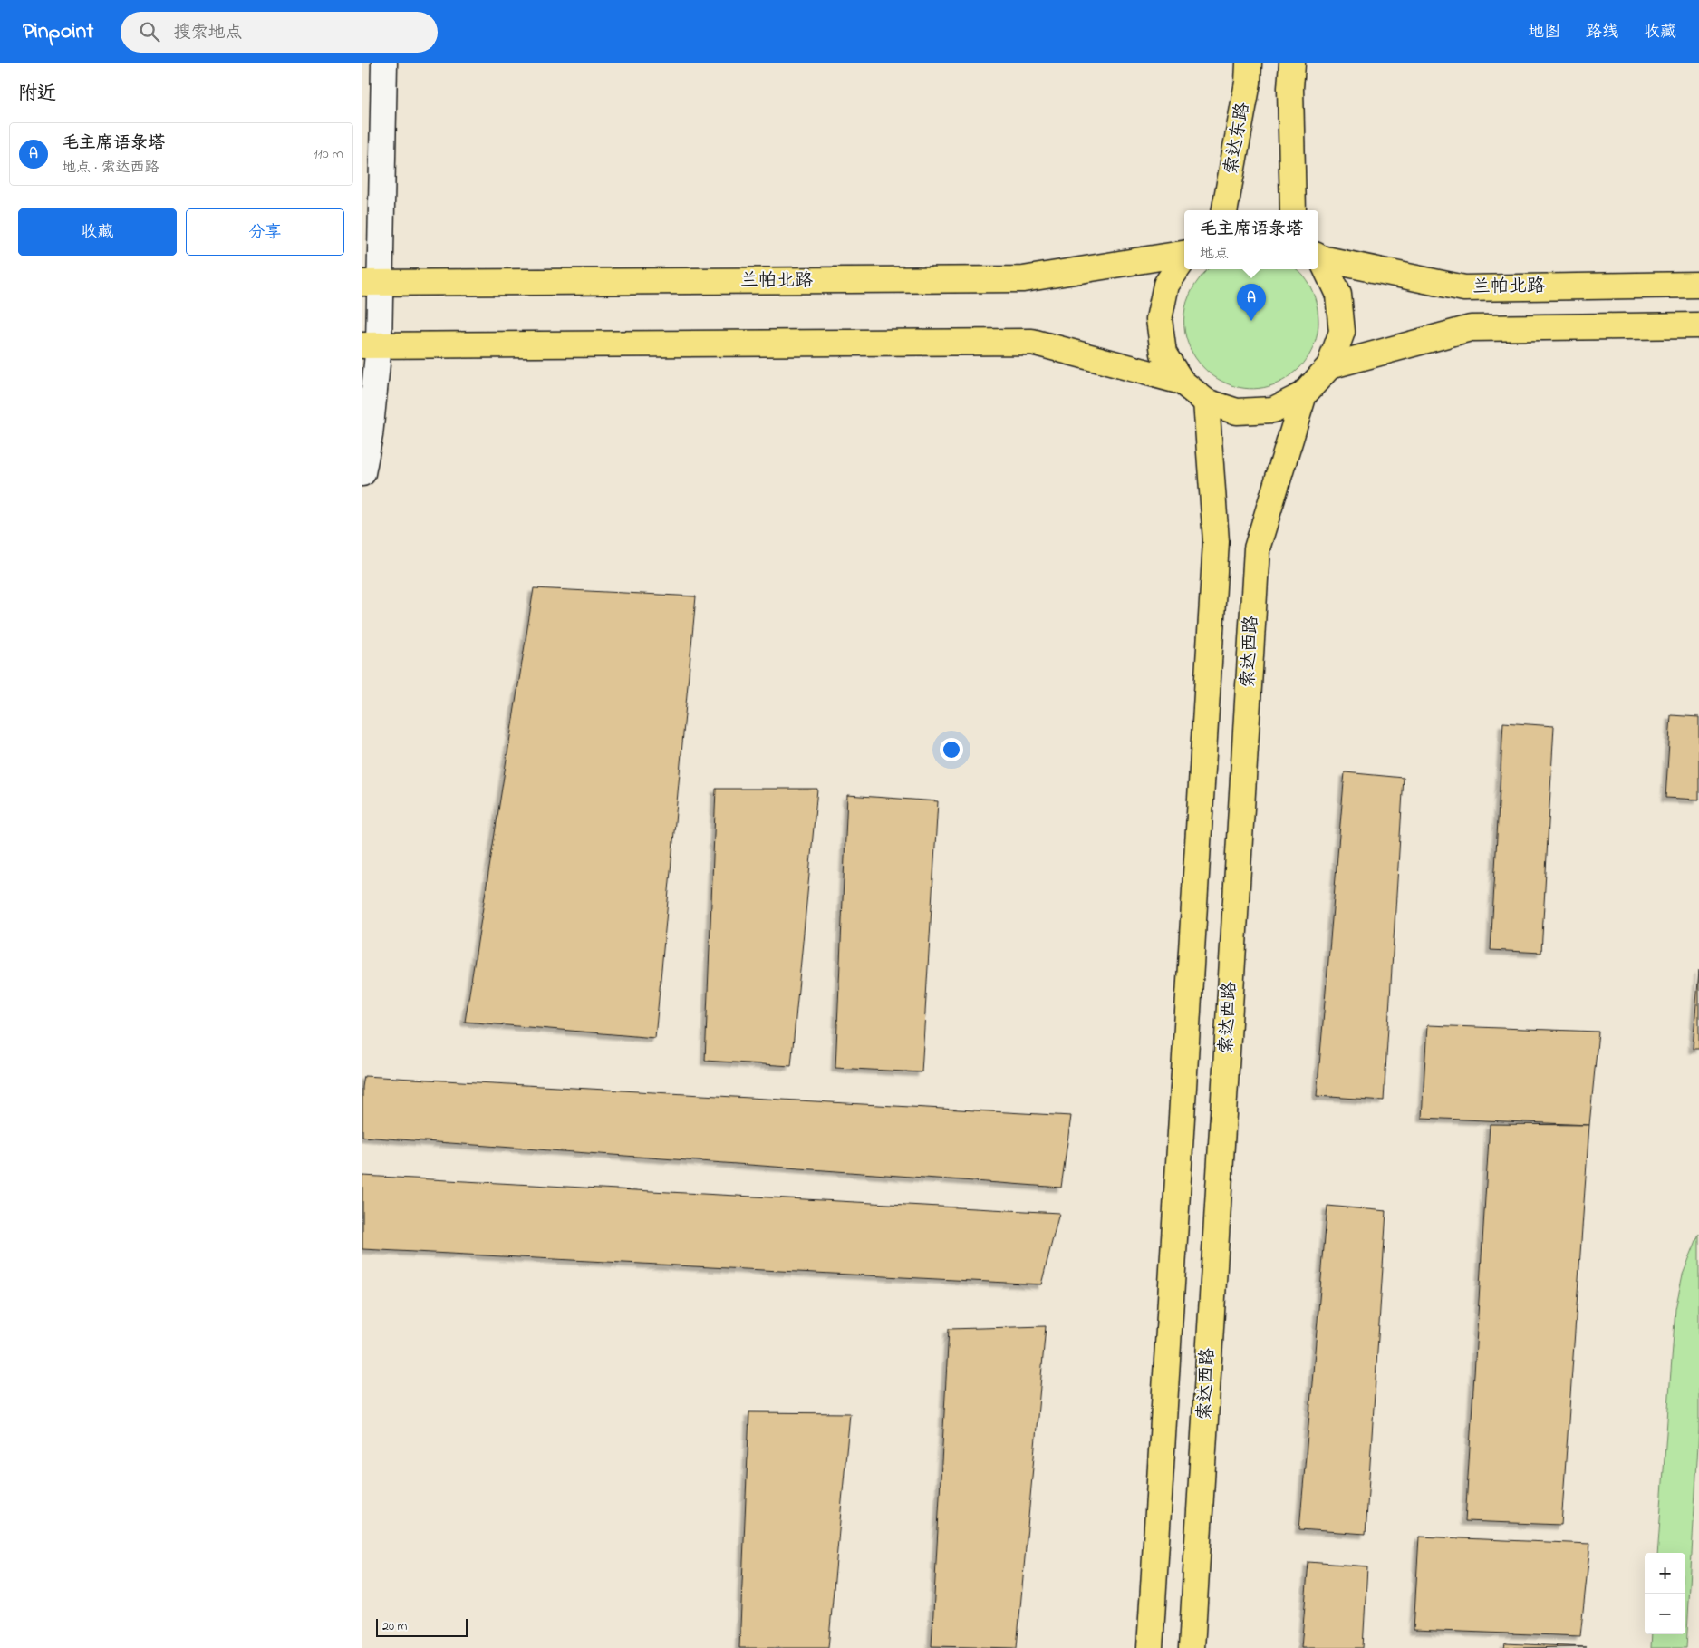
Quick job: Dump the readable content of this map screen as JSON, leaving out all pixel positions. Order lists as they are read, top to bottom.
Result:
{
  "streets": {
    "main road": ["索达东路", "兰帕北路", "索达西路"]
  },
  "scale_bar": "20 m",
  "page": {
    "header": "Pinpoint",
    "search": "搜索地点",
    "nav": ["地图", "路线", "收藏"],
    "heading": "附近",
    "list": [
      {
        "mark": "A",
        "name": "毛主席语录塔",
        "note": "地点 · 索达西路",
        "value": "110 m"
      }
    ],
    "buttons": ["收藏", "分享"],
    "popup": ["毛主席语录塔", "地点"],
    "pins": "A",
    "map_buttons": ["+", "−"],
    "scale": "20 m"
  }
}
